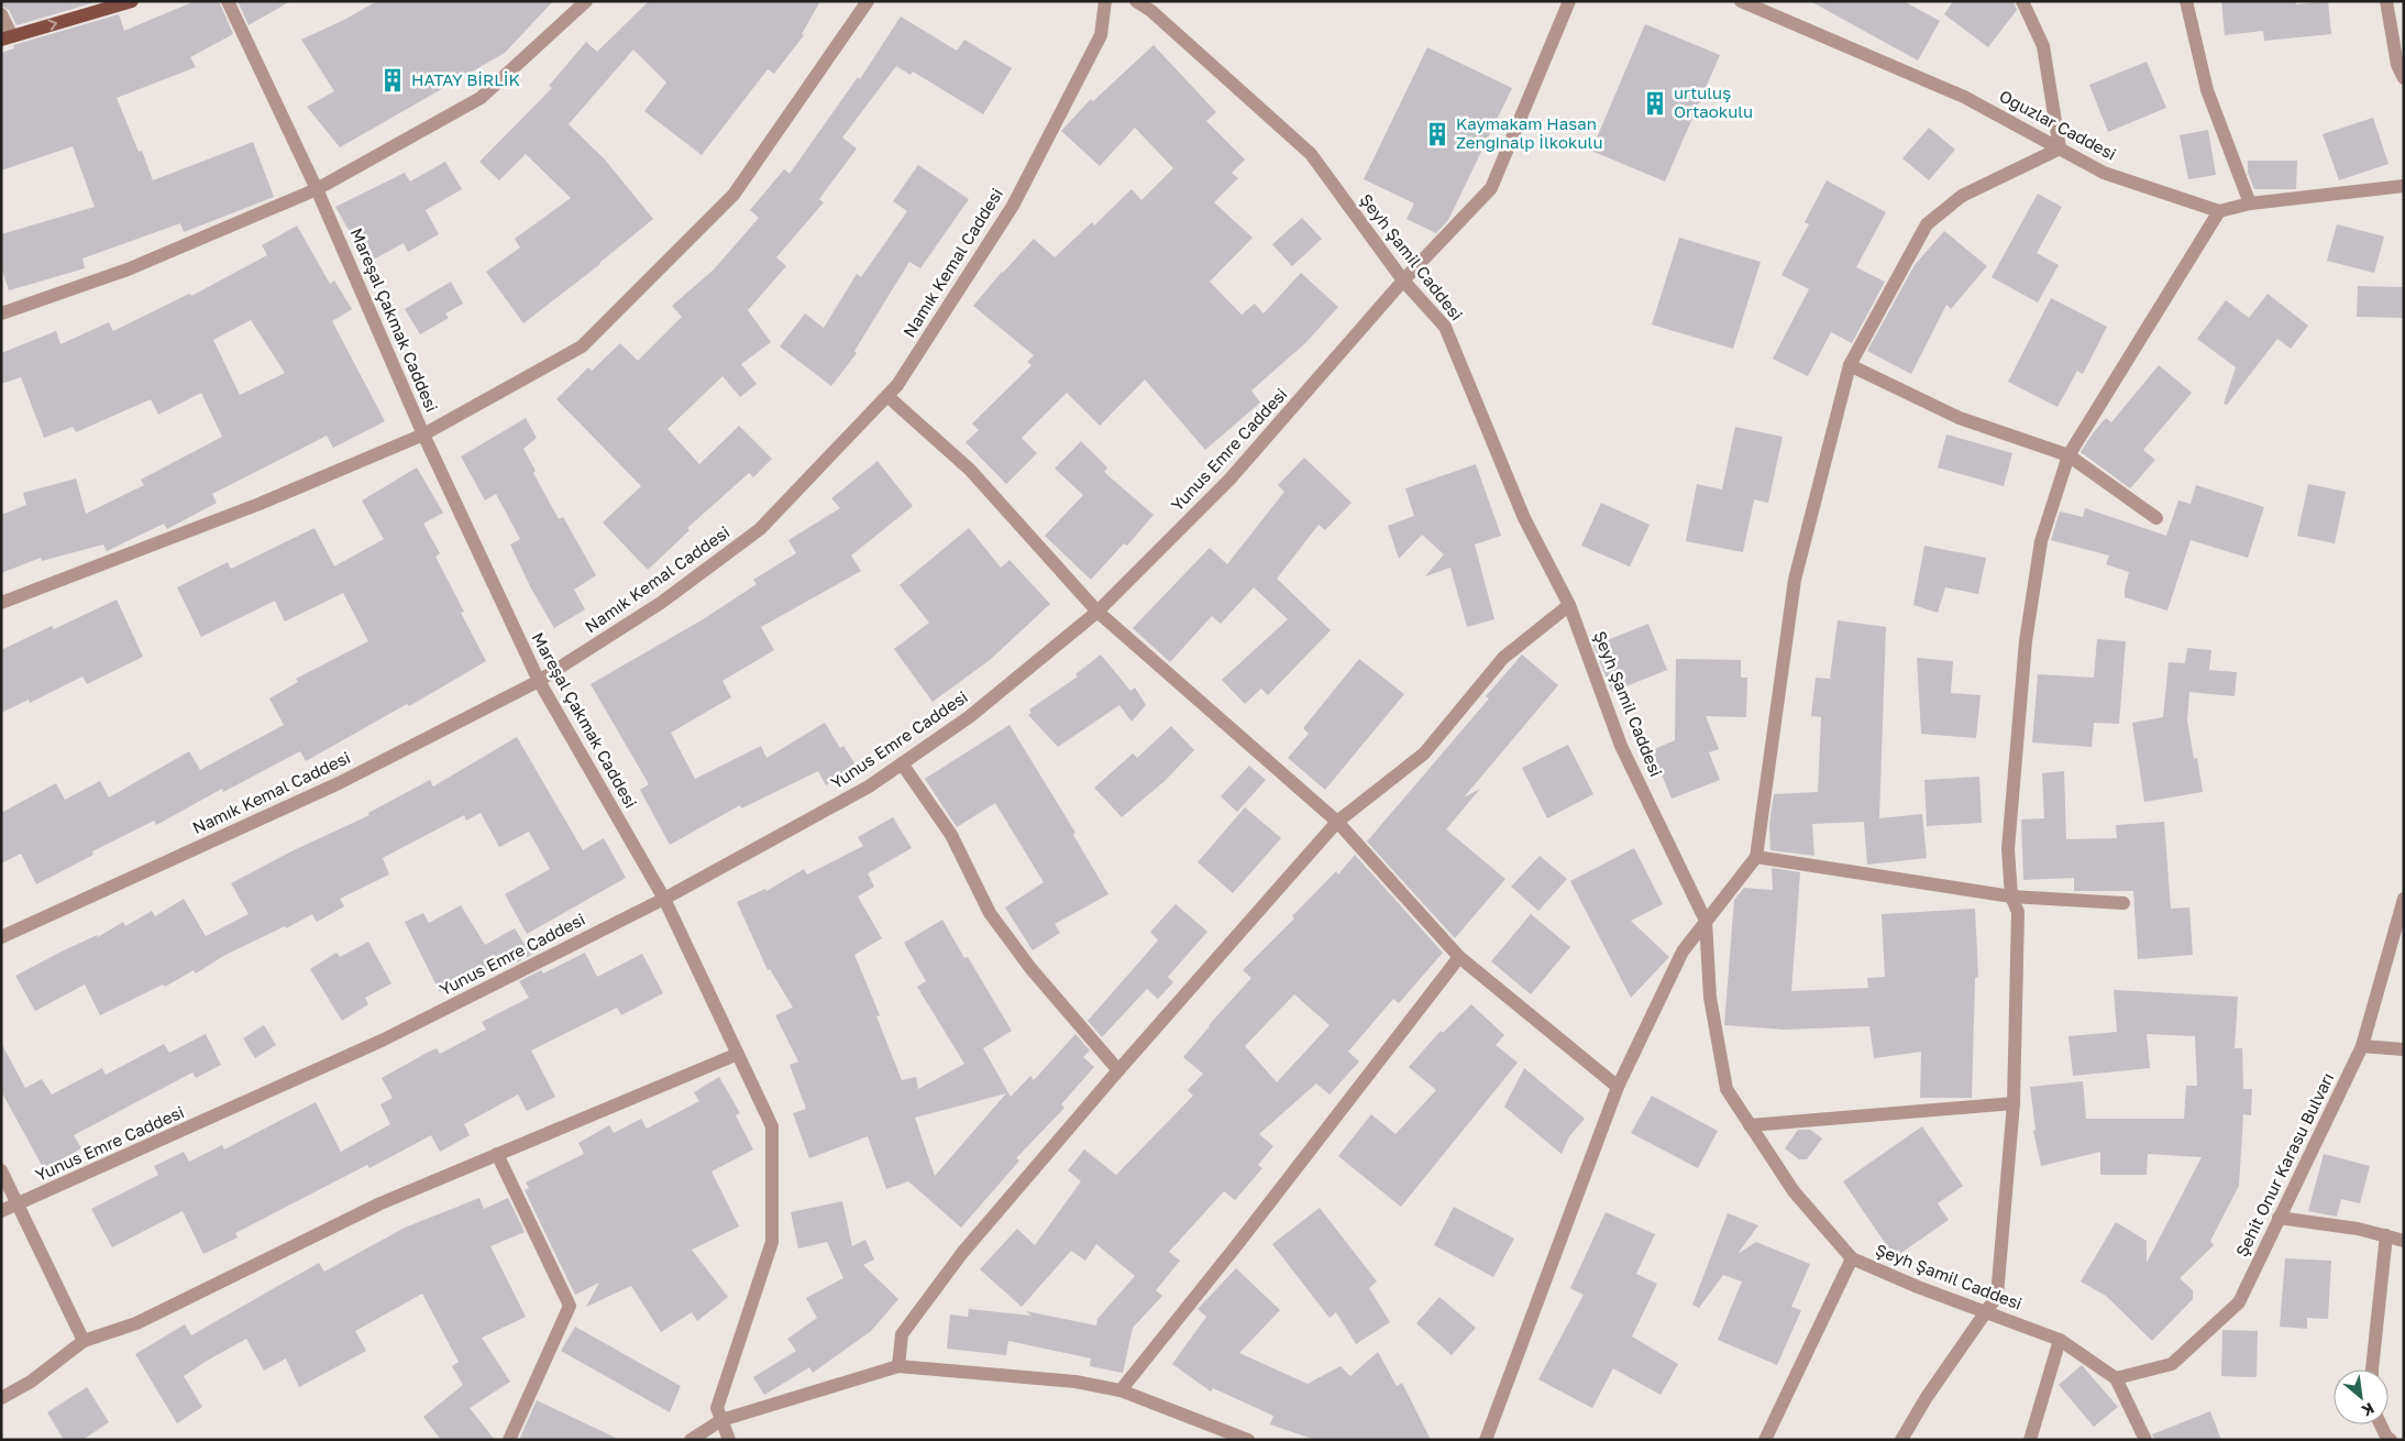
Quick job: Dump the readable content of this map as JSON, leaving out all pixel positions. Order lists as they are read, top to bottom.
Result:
{
  "streets": {
    "street": [
      "Oğuzlar Caddesi",
      "Şeyh Şamil Caddesi",
      "Namık Kemal Caddesi",
      "Mareşal Çakmak Caddesi",
      "Yunus Emre Caddesi",
      "Şehit Onur Karasu Bulvarı"
    ]
  },
  "crossings": [
    ["Şeyh Şamil Caddesi", "Yunus Emre Caddesi"],
    ["Şeyh Şamil Caddesi", "Şehit Onur Karasu Bulvarı"],
    ["Namık Kemal Caddesi", "Mareşal Çakmak Caddesi"],
    ["Mareşal Çakmak Caddesi", "Yunus Emre Caddesi"]
  ],
  "places": {
    "building": ["HATAY BİRLİK", "urtuluş Ortaokulu", "Kaymakam Hasan Zenginalp İlkokulu"]
  },
  "north": "bottom right"
}
